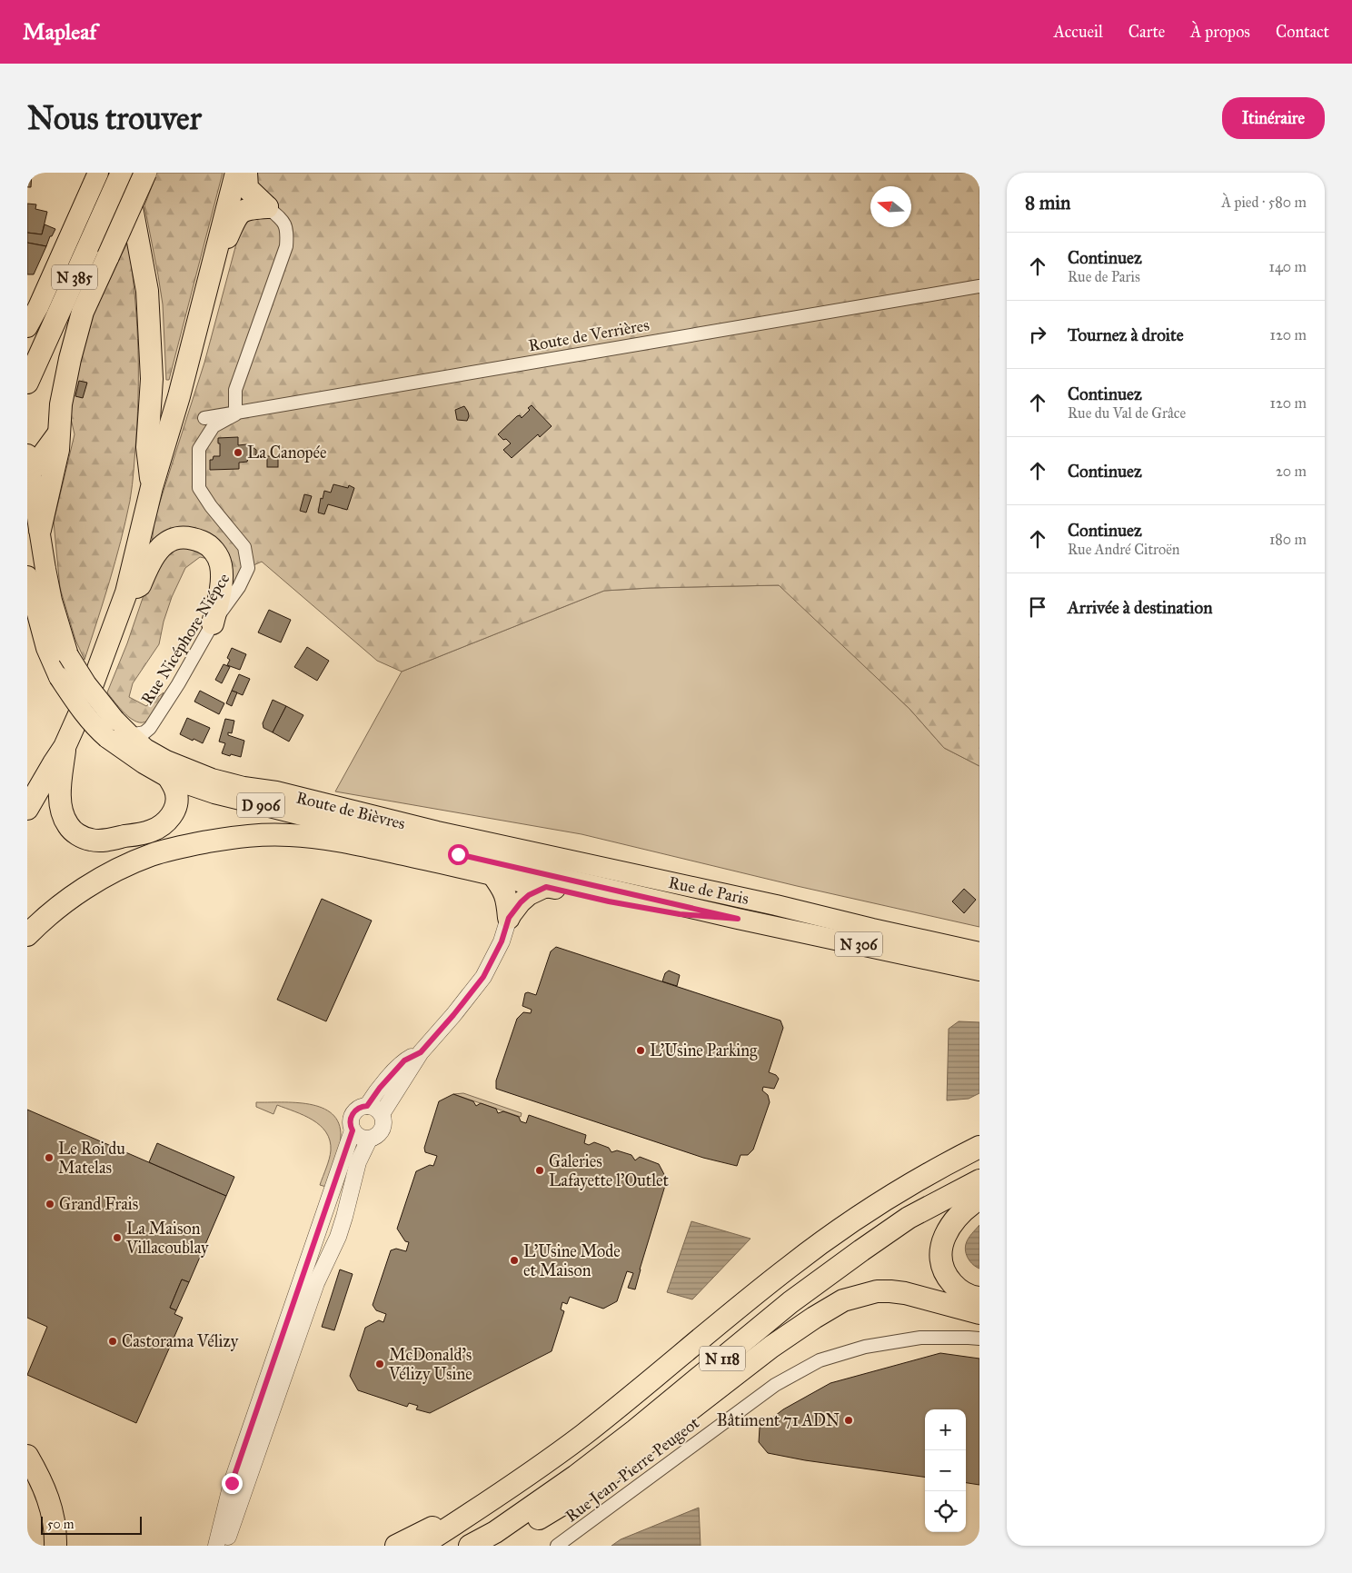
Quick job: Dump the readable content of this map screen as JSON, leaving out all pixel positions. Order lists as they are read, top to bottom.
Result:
{
  "streets": {
    "highway": ["N 385", "N 118"],
    "main road": [
      "D 906",
      "Route de Bièvres",
      "Rue de Paris",
      "N 306"
    ],
    "street": ["Route de Verrières", "Rue Nicéphore Niépce", "Rue Jean-Pierre Peugeot"]
  },
  "crossings": [
    ["Route de Verrières", "Rue Nicéphore Niépce"],
    ["Rue Nicéphore Niépce", "Route de Bièvres"],
    ["D 906", "Route de Bièvres"],
    ["D 906", "Rue de Paris"],
    ["Route de Bièvres", "Rue de Paris"],
    ["Rue de Paris", "N 306"]
  ],
  "places": [
    "La Canopée",
    "L'Usine Parking",
    "Le Roi du Matelas",
    "Galeries Lafayette l'Outlet",
    "Grand Frais",
    "La Maison Villacoublay",
    "L'Usine Mode et Maison",
    "Castorama Vélizy",
    "McDonald's Vélizy Usine",
    "Bâtiment 71 ADN"
  ],
  "scale_bar": "50 m",
  "north": "left",
  "page": {
    "header": "Mapleaf",
    "nav": [
      "Accueil",
      "Carte",
      "À propos",
      "Contact"
    ],
    "buttons": "Itinéraire",
    "title": "Nous trouver",
    "heading": ["8 min", "À pied · 580 m"],
    "list": [
      ["Continuez", "Rue de Paris", "140 m"],
      ["Tournez à droite", "120 m"],
      ["Continuez", "Rue du Val de Grâce", "120 m"],
      ["Continuez", "20 m"],
      ["Continuez", "Rue André Citroën", "180 m"],
      "Arrivée à destination"
    ],
    "map_buttons": ["+", "−"],
    "scale": "50 m"
  }
}
